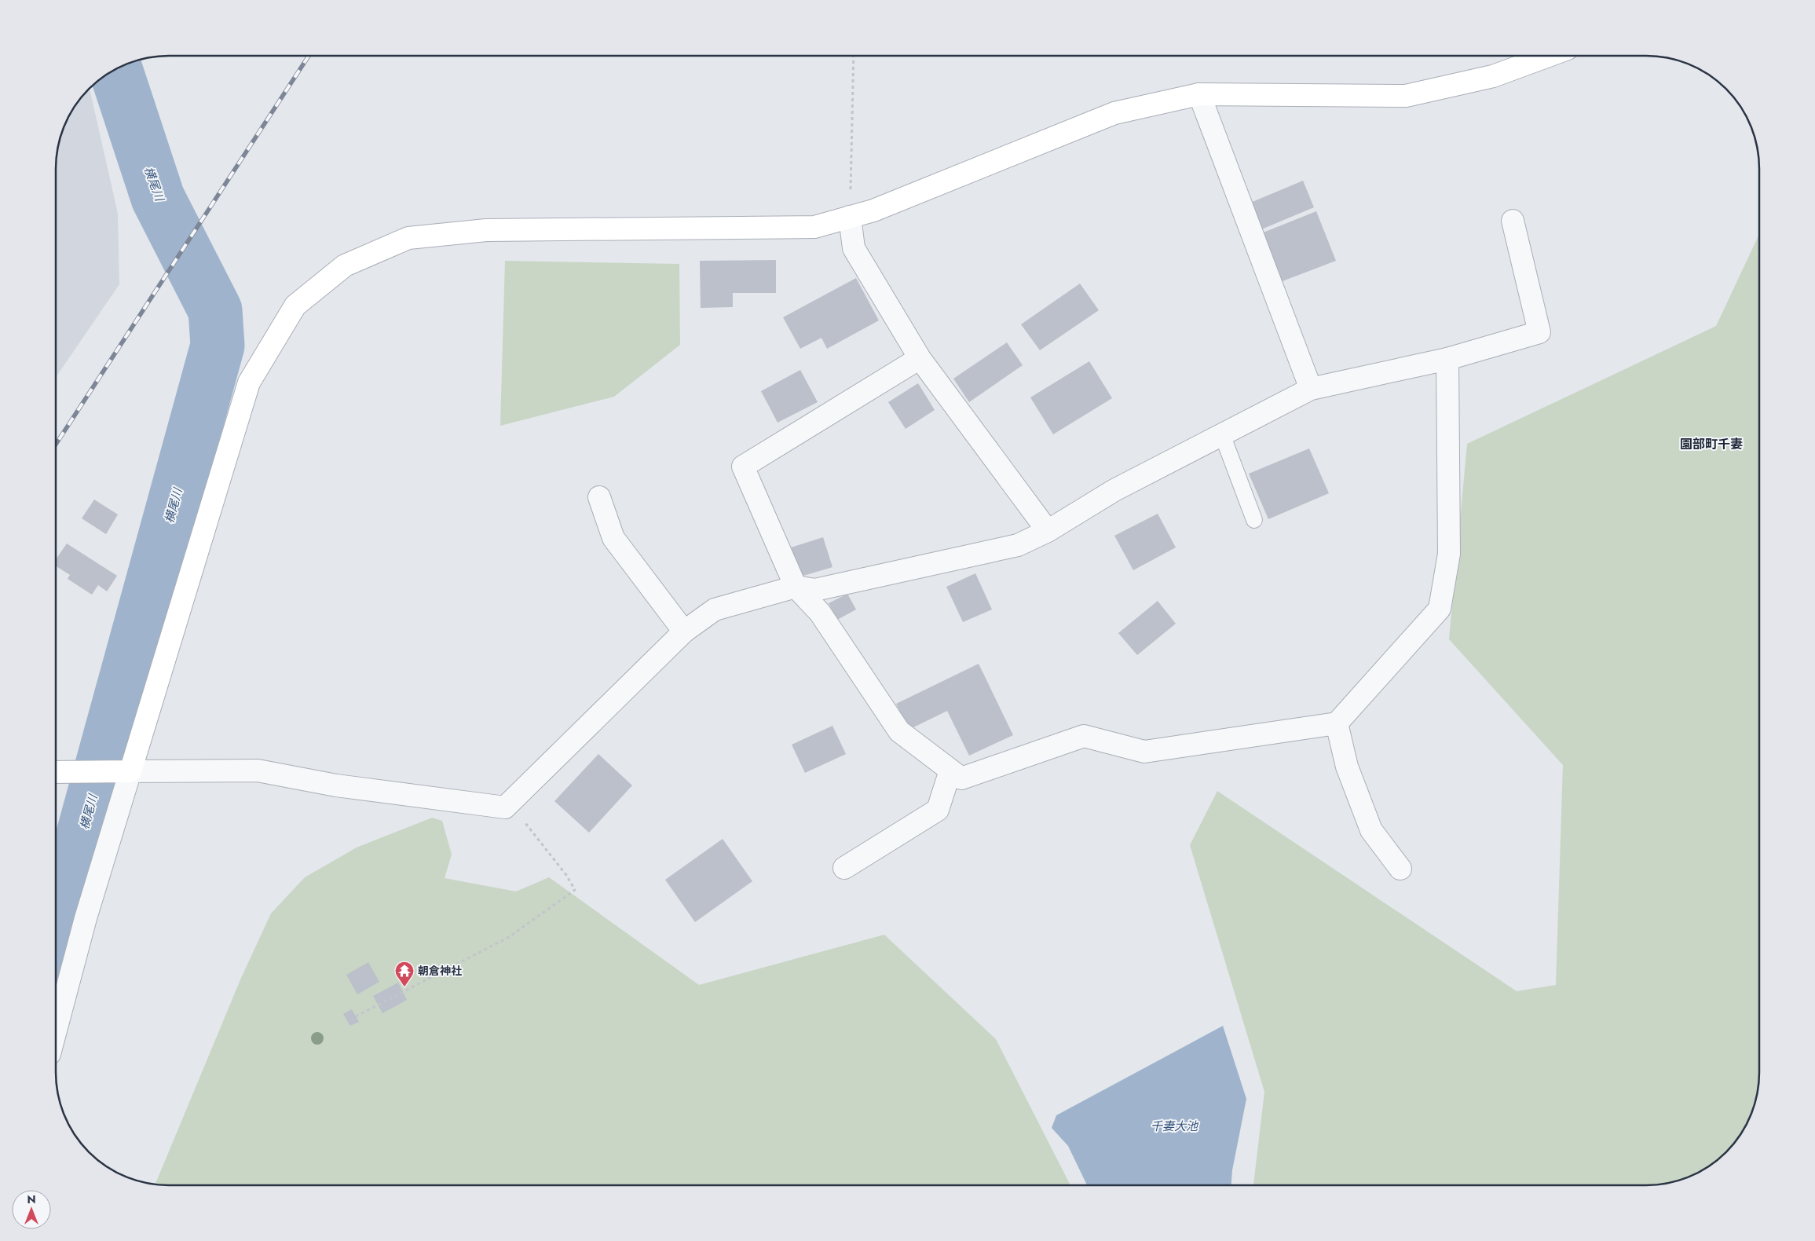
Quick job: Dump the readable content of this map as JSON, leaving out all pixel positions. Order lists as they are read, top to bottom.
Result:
{
  "districts": ["園部町千妻"],
  "water": ["横尾川", "千妻大池"],
  "places": {
    "temple": ["朝倉神社"]
  },
  "north": "top"
}
